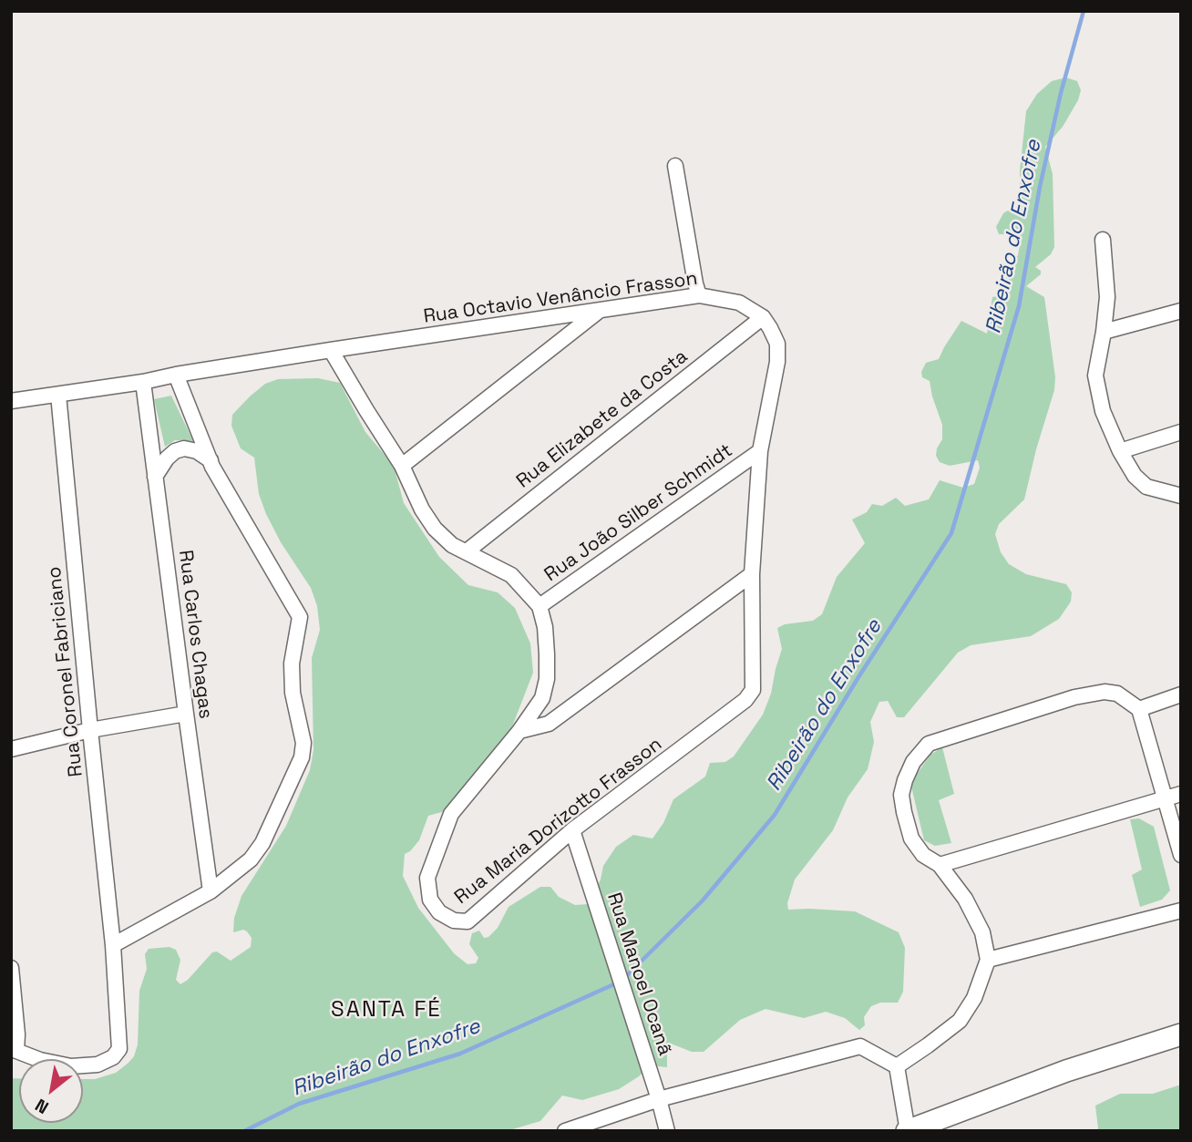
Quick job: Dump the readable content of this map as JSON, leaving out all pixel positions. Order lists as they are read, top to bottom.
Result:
{
  "streets": {
    "street": [
      "Rua Octavio Venâncio Frasson",
      "Rua Elizabete da Costa",
      "Rua João Silber Schmidt",
      "Rua Carlos Chagas",
      "Rua Coronel Fabriciano",
      "Rua Maria Dorizotto Frasson",
      "Rua Manoel Ocanã"
    ]
  },
  "crossings": [
    ["Rua Octavio Venâncio Frasson", "Rua Elizabete da Costa"],
    ["Rua Octavio Venâncio Frasson", "Rua Carlos Chagas"],
    ["Rua Octavio Venâncio Frasson", "Rua Coronel Fabriciano"],
    ["Rua Maria Dorizotto Frasson", "Rua Manoel Ocanã"]
  ],
  "districts": ["SANTA FÉ"],
  "water": ["Ribeirão do Enxofre"],
  "north": "bottom left"
}
